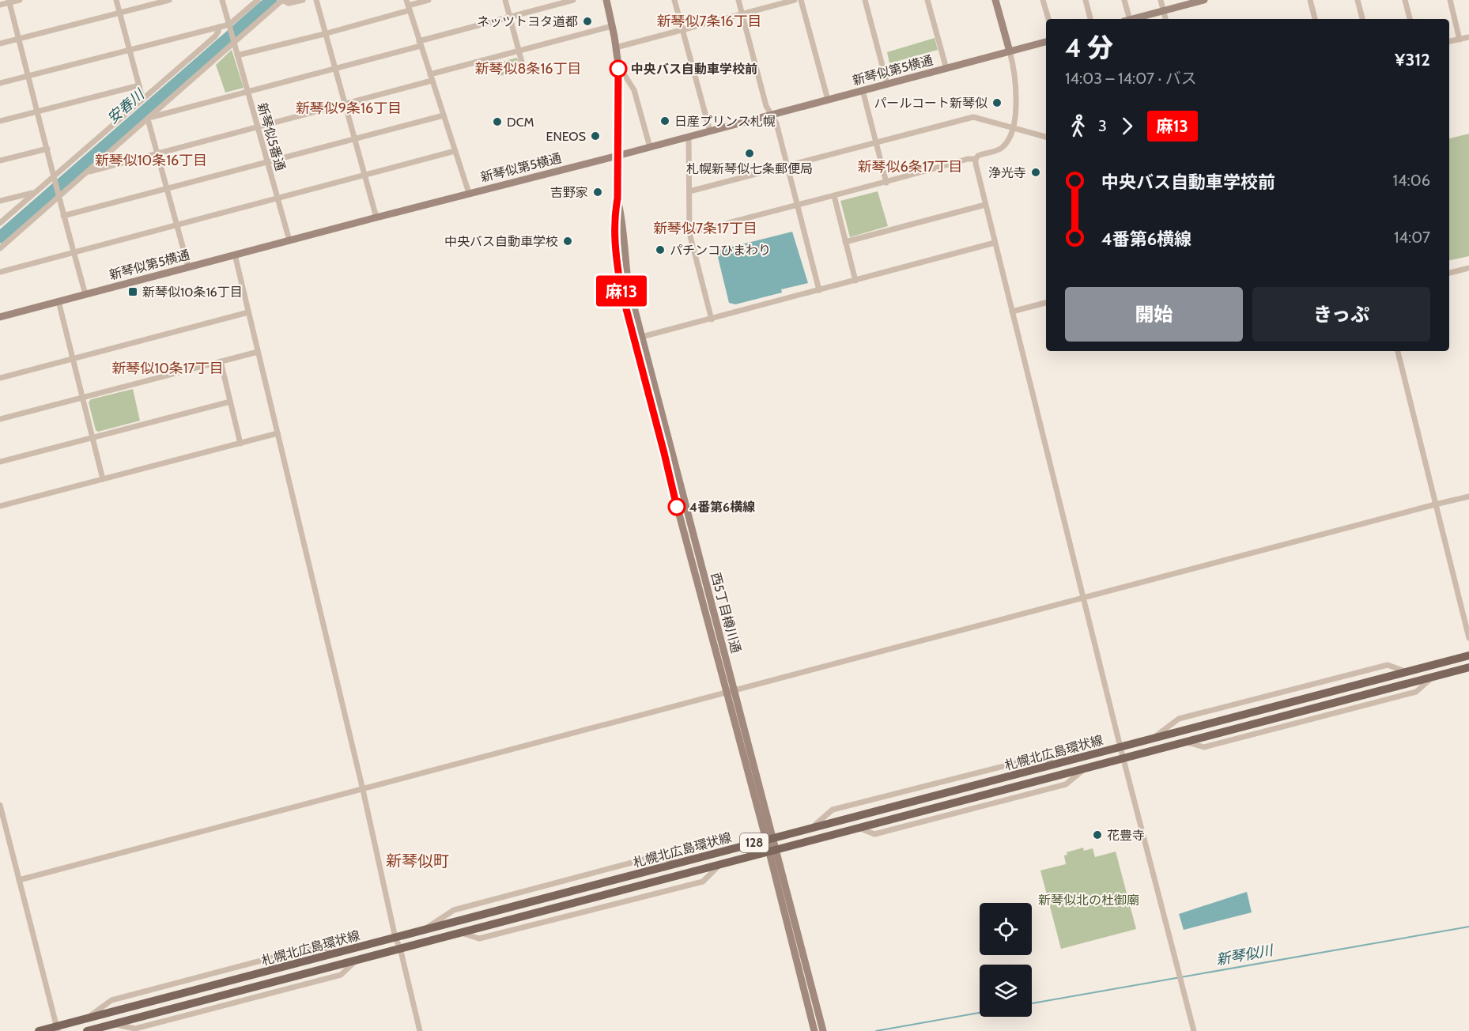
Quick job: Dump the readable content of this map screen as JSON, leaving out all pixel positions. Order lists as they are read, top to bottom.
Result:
{
  "streets": {
    "main road": [
      "新琴似第5横通",
      "西5丁目樽川通",
      "札幌北広島環状線",
      "128"
    ],
    "street": ["新琴似5番通"]
  },
  "crossings": [
    ["新琴似第5横通", "新琴似5番通"],
    ["新琴似第5横通", "西5丁目樽川通"],
    ["西5丁目樽川通", "札幌北広島環状線"]
  ],
  "districts": [
    "新琴似7条16丁目",
    "新琴似8条16丁目",
    "新琴似9条16丁目",
    "新琴似10条16丁目",
    "新琴似6条17丁目",
    "新琴似7条17丁目",
    "新琴似10条17丁目",
    "新琴似町"
  ],
  "water": ["安春川", "新琴似川"],
  "parks": ["新琴似北の杜御廟"],
  "places": {
    "other": [
      "ネッツトヨタ道都",
      "中央バス自動車学校前",
      "パールコート新琴似",
      "日産プリンス札幌",
      "DCM",
      "ENEOS",
      "札幌新琴似七条郵便局",
      "浄光寺",
      "吉野家",
      "中央バス自動車学校",
      "パチンコひまわり",
      "4番第6横線",
      "花豊寺"
    ],
    "transit": ["新琴似10条16丁目"]
  },
  "lines": ["bus line 麻13"],
  "page": {
    "on_map": "麻13",
    "heading": ["4 分", "14:03 – 14:07 · バス", "¥312"],
    "legs": ["3", "麻13"],
    "list": [
      {
        "name": "中央バス自動車学校前",
        "value": "14:06"
      },
      {
        "name": "4番第6横線",
        "value": "14:07"
      }
    ],
    "buttons": ["開始", "きっぷ"]
  }
}
